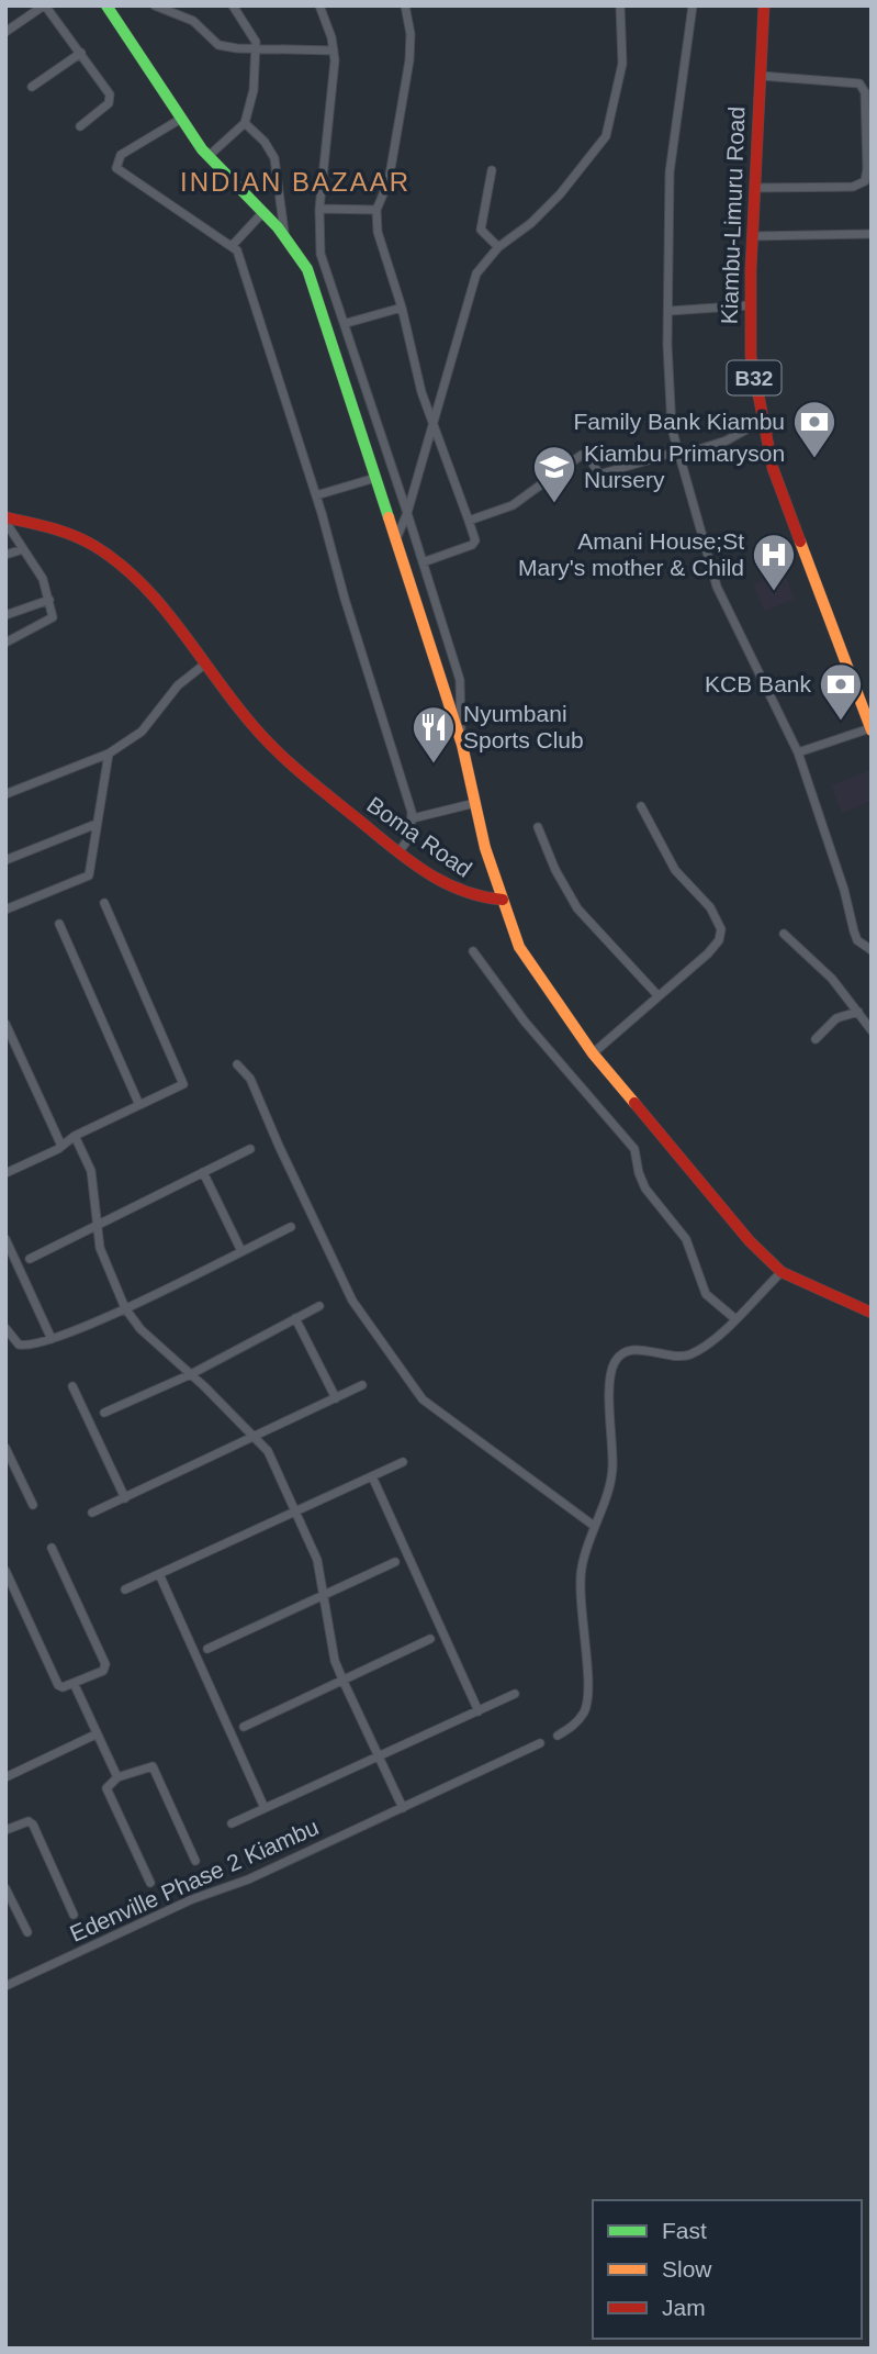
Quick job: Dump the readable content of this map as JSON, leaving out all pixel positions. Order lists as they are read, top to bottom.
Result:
{
  "streets": {
    "main road": ["Kiambu-Limuru Road", "B32", "Boma Road"],
    "street": ["Edenville Phase 2 Kiambu"]
  },
  "districts": ["INDIAN BAZAAR"],
  "places": {
    "bank": ["Family Bank Kiambu", "KCB Bank"],
    "school or university": ["Kiambu Primaryson Nursery"],
    "hospital": ["Amani House;St Mary's mother & Child"],
    "restaurant": ["Nyumbani Sports Club"]
  },
  "legend": ["Fast", "Slow", "Jam"]
}
